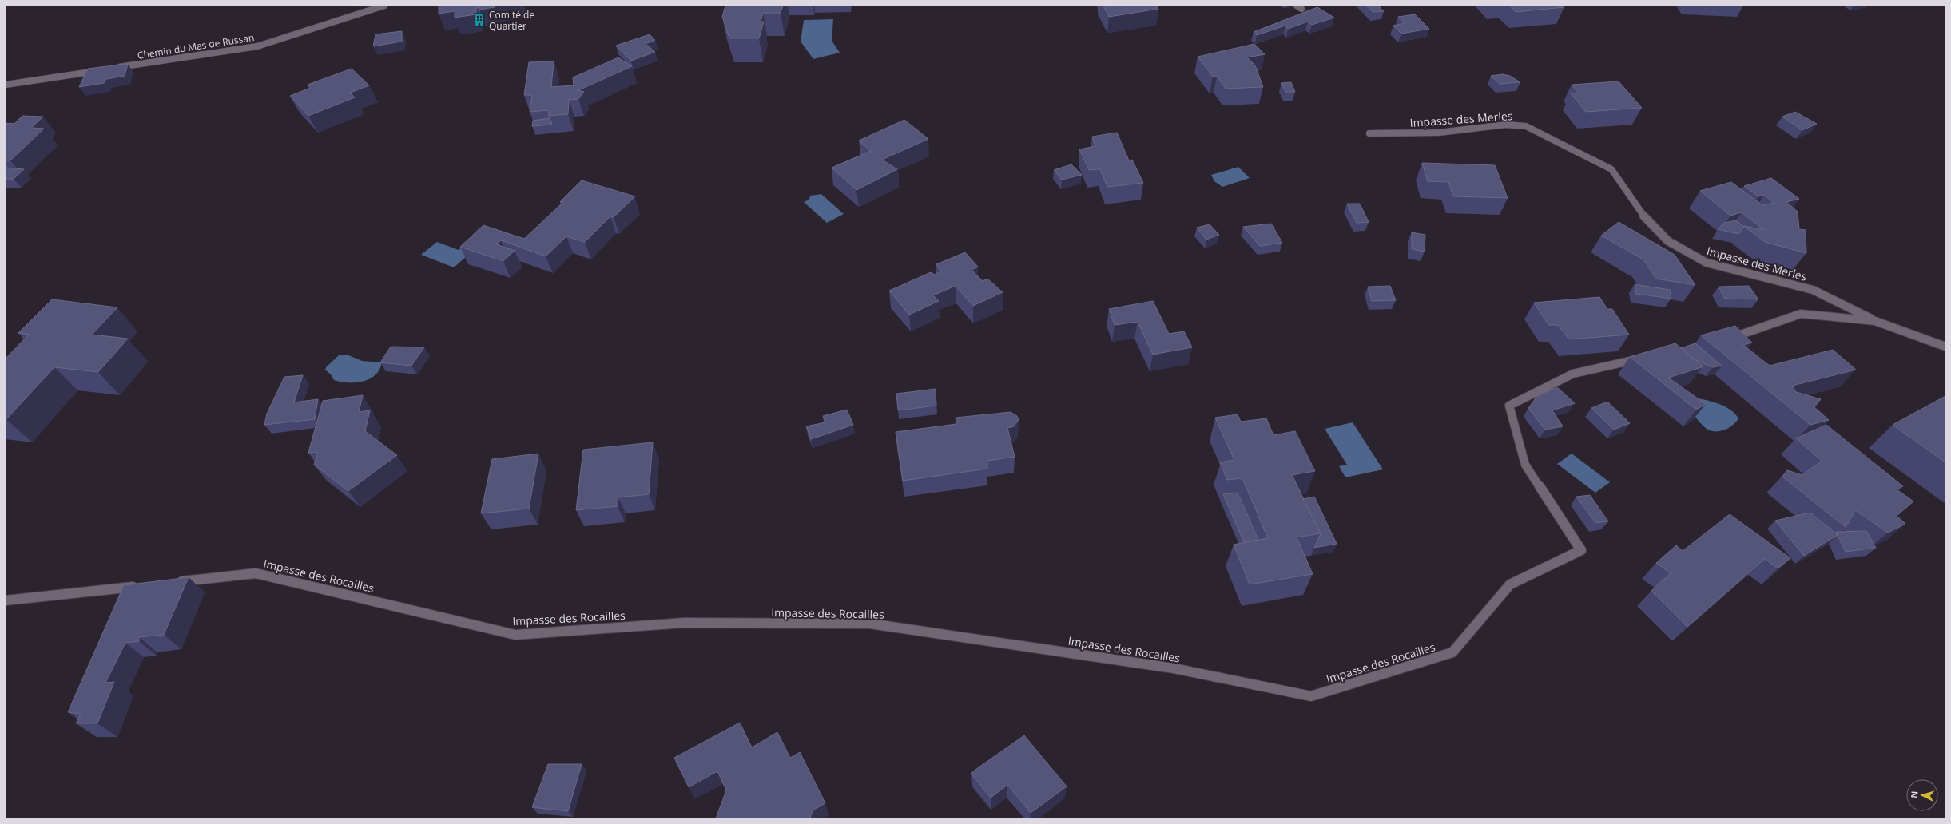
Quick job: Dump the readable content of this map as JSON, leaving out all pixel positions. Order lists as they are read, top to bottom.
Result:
{
  "streets": {
    "street": ["Chemin du Mas de Russan", "Impasse des Merles", "Impasse des Rocailles"]
  },
  "places": {
    "building": ["Comité de Quartier"]
  },
  "north": "left"
}
